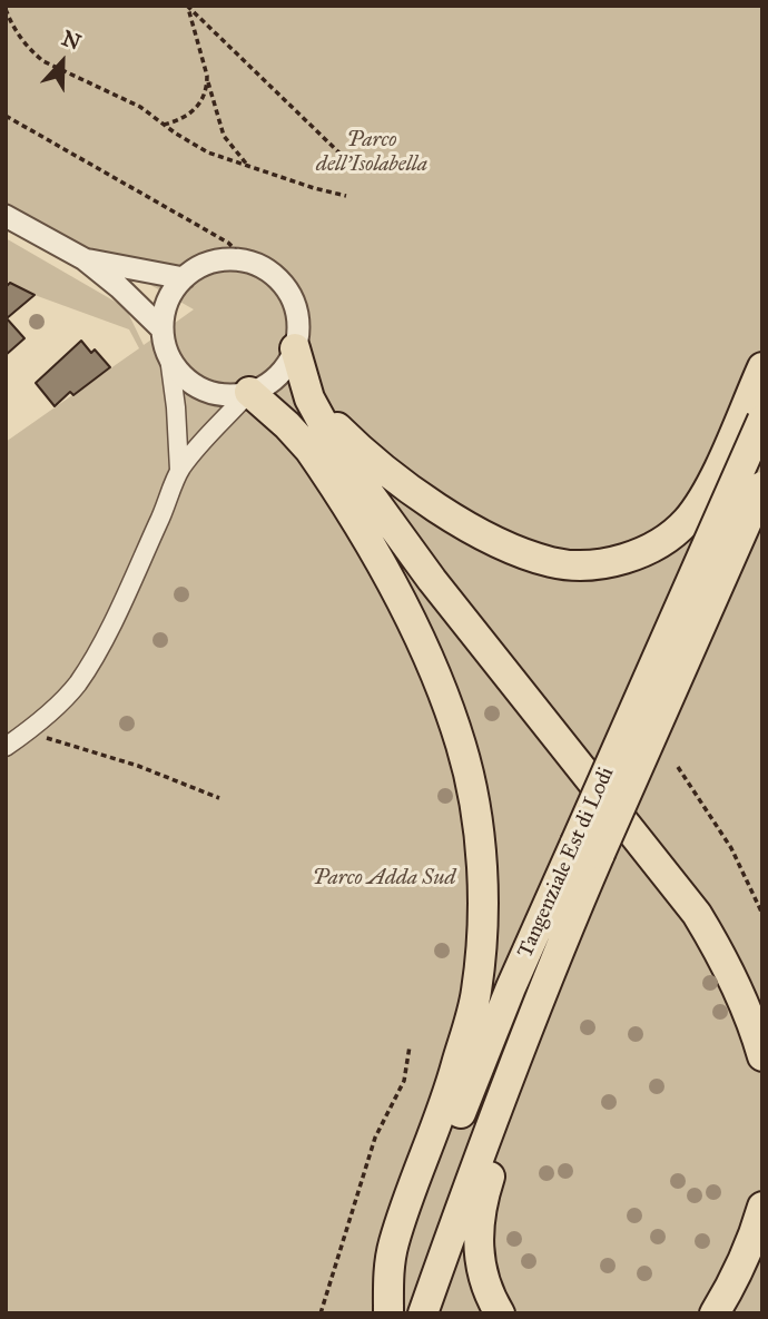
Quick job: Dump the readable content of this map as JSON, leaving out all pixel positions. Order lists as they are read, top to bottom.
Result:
{
  "streets": {
    "highway": ["Tangenziale Est di Lodi"]
  },
  "parks": ["Parco dell'Isolabella", "Parco Adda Sud"],
  "north": "top"
}
